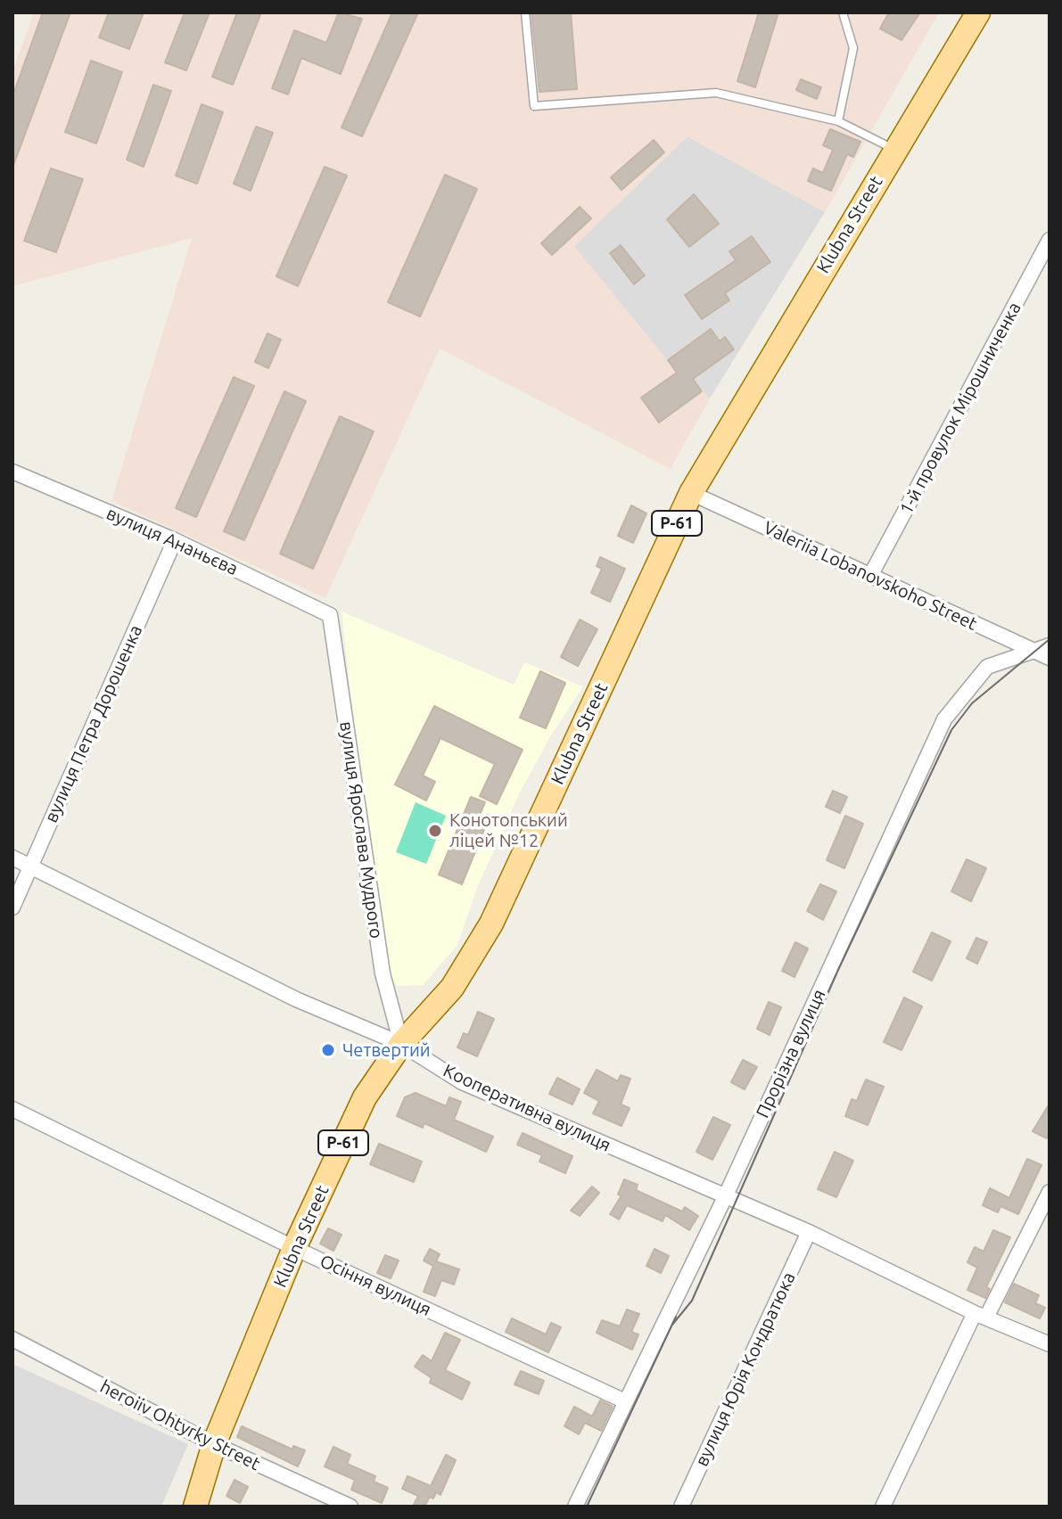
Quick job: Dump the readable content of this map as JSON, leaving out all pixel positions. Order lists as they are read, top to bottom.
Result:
{
  "streets": {
    "main road": ["Klubna Street", "Р-61"],
    "street": [
      "1-й провулок Мірошниченка",
      "вулиця Ананьєва",
      "Valeriia Lobanovskoho Street",
      "вулиця Петра Дорошенка",
      "вулиця Ярослава Мудрого",
      "Прорізна вулиця",
      "Кооперативна вулиця",
      "Осіння вулиця",
      "вулиця Юрія Кондратюка",
      "heroiiv Ohtyrky Street"
    ]
  },
  "crossings": [
    ["Klubna Street", "Valeriia Lobanovskoho Street"],
    ["Klubna Street", "вулиця Ярослава Мудрого"],
    ["Klubna Street", "Кооперативна вулиця"],
    ["Klubna Street", "Осіння вулиця"],
    ["Klubna Street", "heroiiv Ohtyrky Street"],
    ["1-й провулок Мірошниченка", "Valeriia Lobanovskoho Street"],
    ["вулиця Ананьєва", "вулиця Петра Дорошенка"],
    ["вулиця Ананьєва", "вулиця Ярослава Мудрого"],
    ["Valeriia Lobanovskoho Street", "Прорізна вулиця"],
    ["вулиця Петра Дорошенка", "Кооперативна вулиця"],
    ["вулиця Ярослава Мудрого", "Кооперативна вулиця"],
    ["Прорізна вулиця", "Кооперативна вулиця"],
    ["Прорізна вулиця", "Осіння вулиця"],
    ["Кооперативна вулиця", "вулиця Юрія Кондратюка"]
  ],
  "places": ["Конотопський ліцей №12", "Четвертий"]
}
